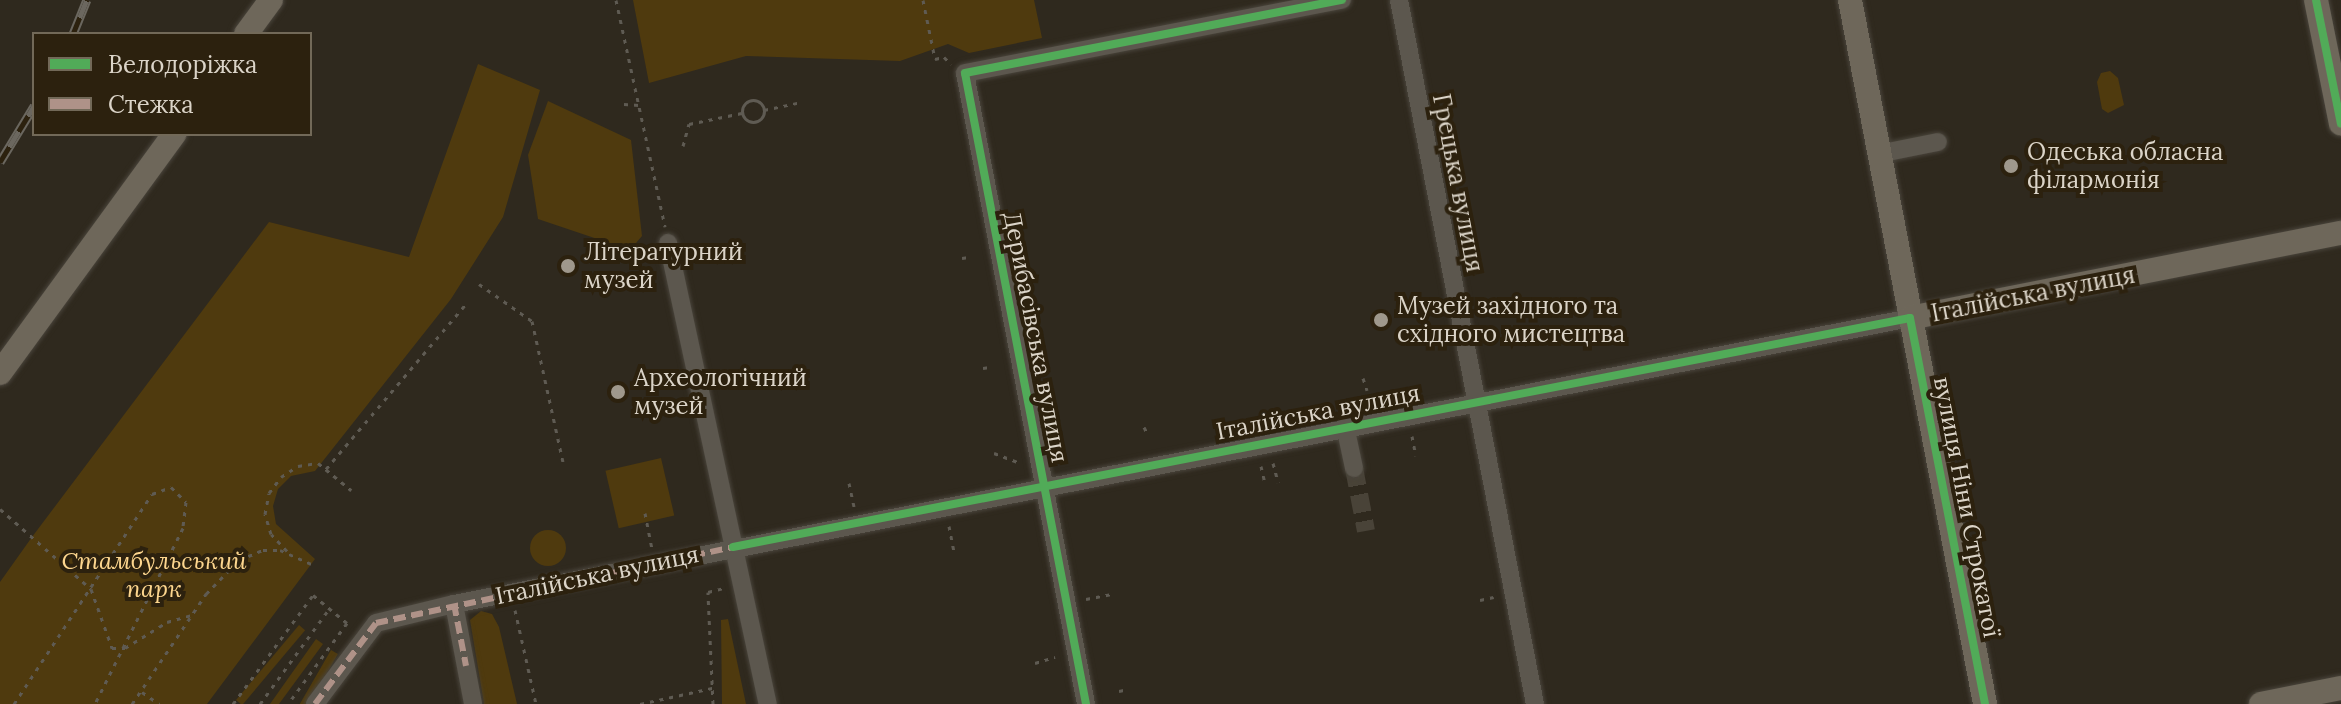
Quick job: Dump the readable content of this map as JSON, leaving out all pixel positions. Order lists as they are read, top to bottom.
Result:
{
  "streets": {
    "main road": ["Італійська вулиця", "вулиця Ніни Строкатої"],
    "street": ["Грецька вулиця", "Дерибасівська вулиця"]
  },
  "crossings": [
    ["Грецька вулиця", "Італійська вулиця"],
    ["Італійська вулиця", "Дерибасівська вулиця"],
    ["Італійська вулиця", "вулиця Ніни Строкатої"]
  ],
  "parks": ["Стамбульський парк"],
  "places": [
    "Одеська обласна філармонія",
    "Літературний музей",
    "Музей західного та східного мистецтва",
    "Археологічний музей"
  ],
  "legend": ["Велодоріжка", "Стежка"]
}
